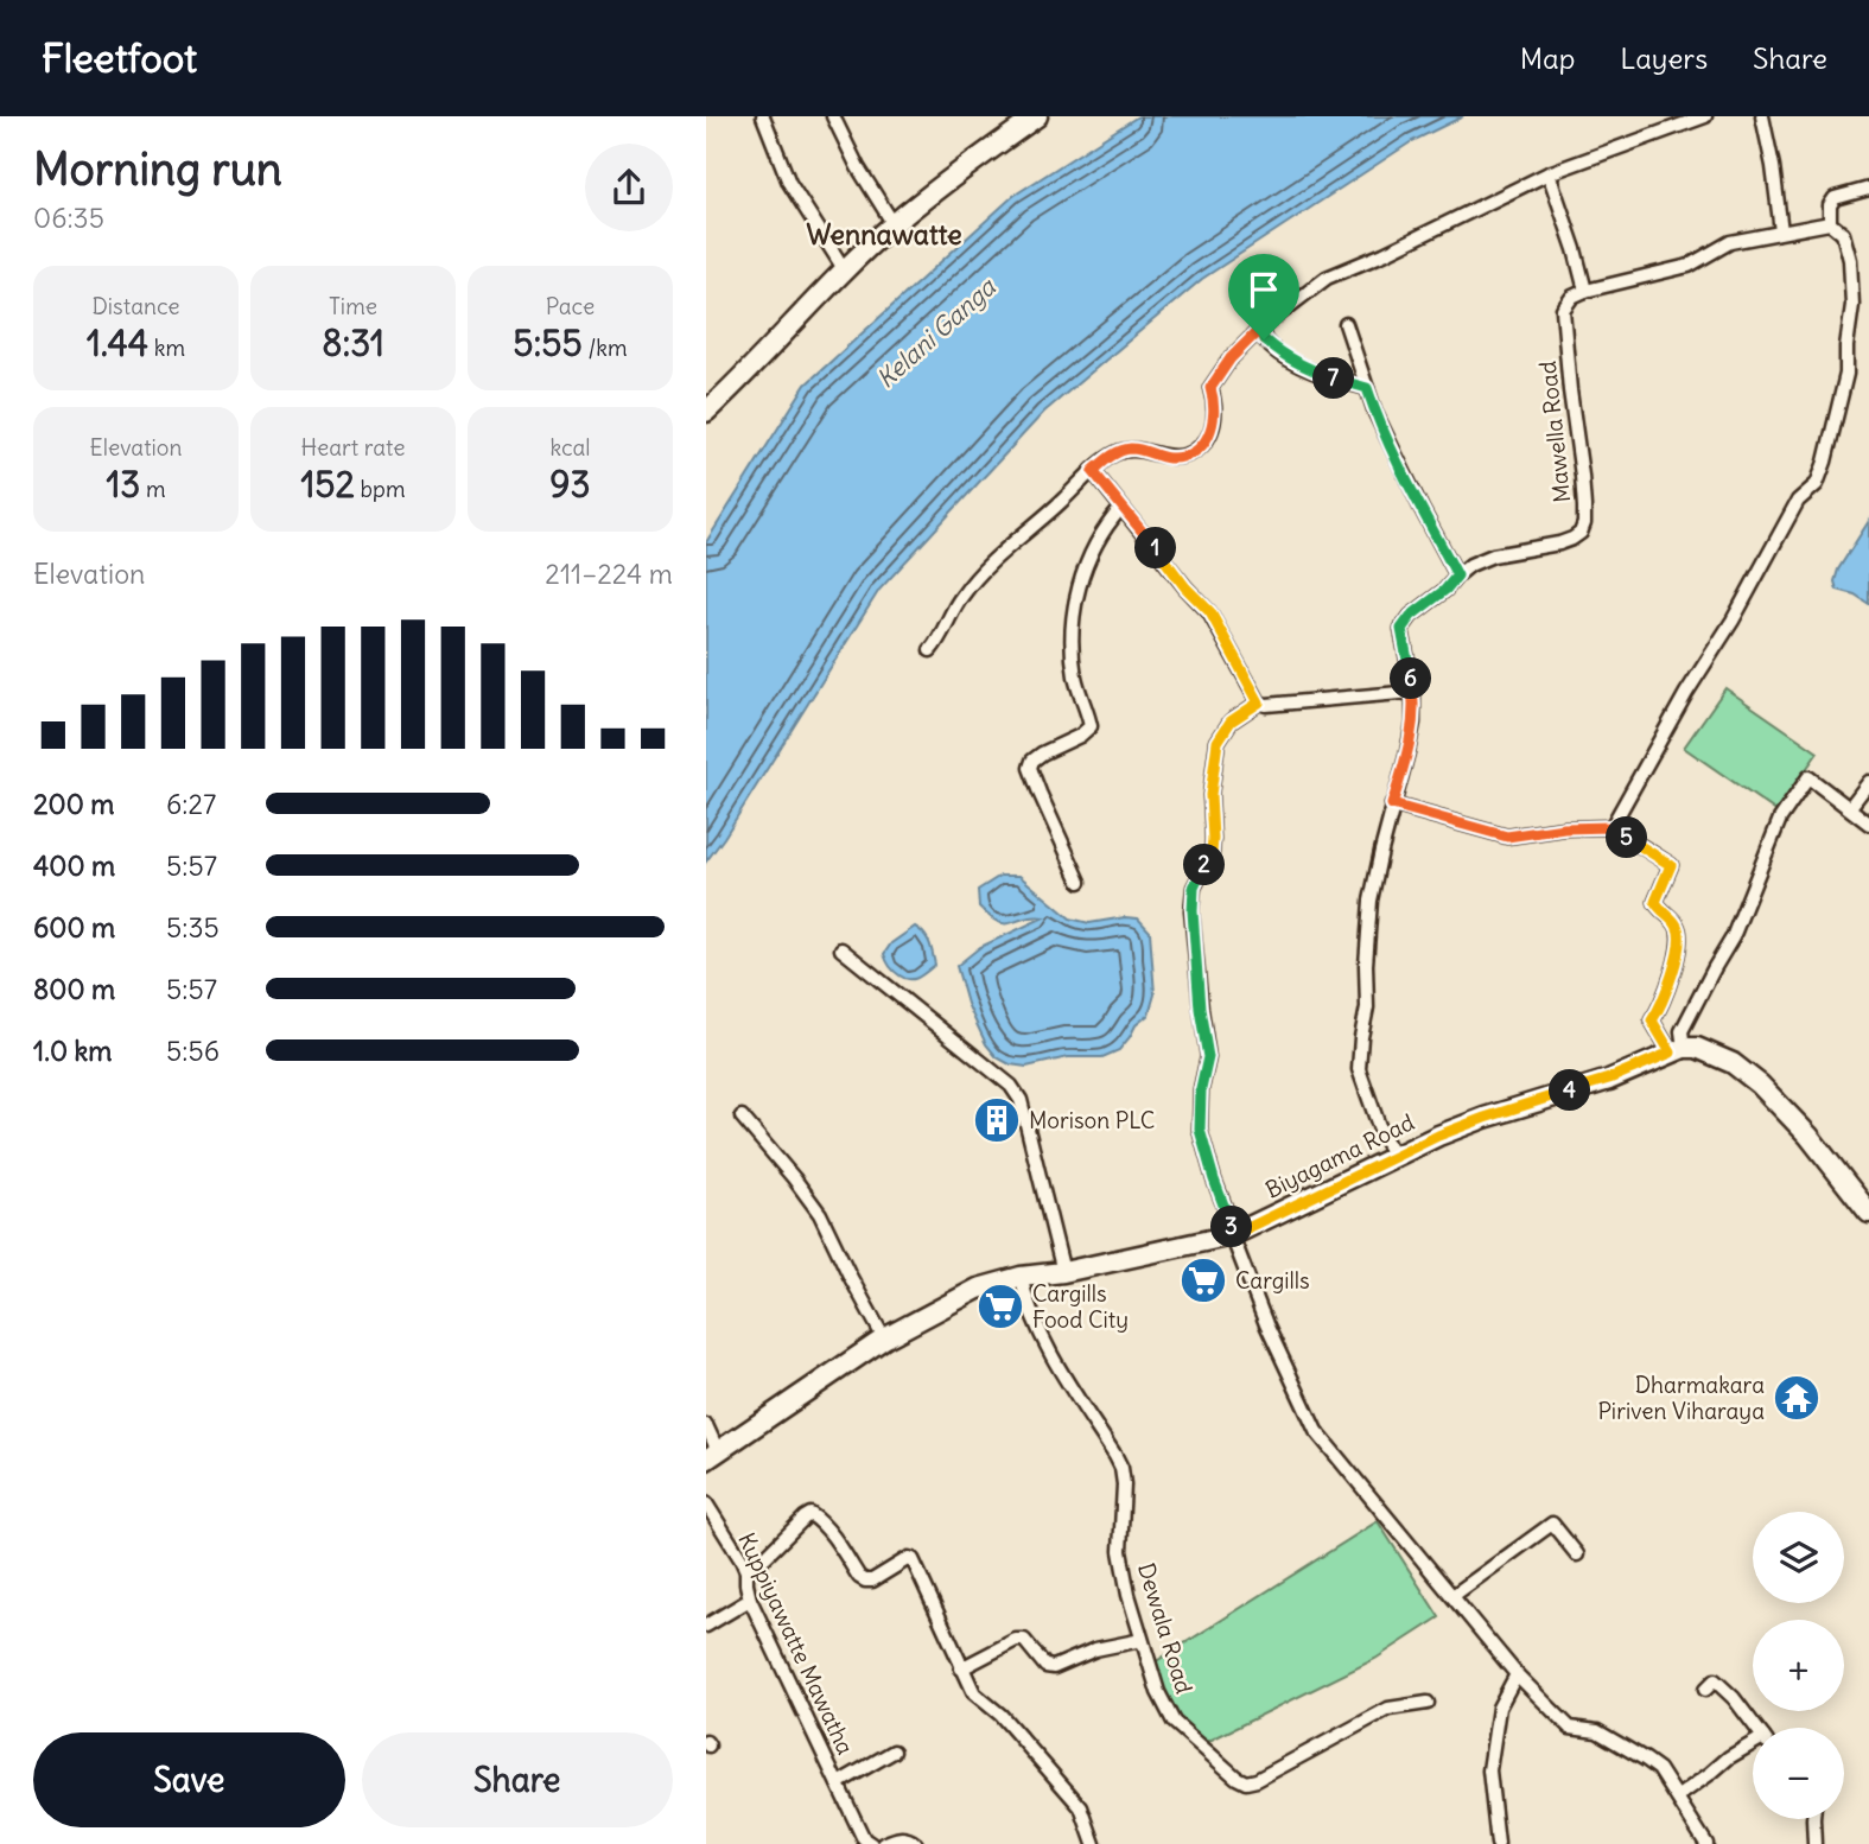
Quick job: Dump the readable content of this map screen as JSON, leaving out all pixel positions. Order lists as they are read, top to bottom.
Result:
{
  "streets": {
    "main road": ["Biyagama Road"],
    "street": ["Mawella Road", "Dewala Road", "Kuppiyawatte Mawatha"]
  },
  "crossings": [
    ["Mawella Road", "Biyagama Road"],
    ["Biyagama Road", "Dewala Road"]
  ],
  "districts": ["Wennawatte"],
  "water": ["Kelani Ganga"],
  "places": {
    "building": ["Morison PLC"],
    "supermarket": ["Cargills", "Cargills Food City"],
    "temple": ["Dharmakara Piriven Viharaya"]
  },
  "page": {
    "header": "Fleetfoot",
    "nav": ["Map", "Layers", "Share"],
    "heading": ["Morning run", "06:35"],
    "stats": [
      ["Distance", "1.44 km"],
      ["Time", "8:31"],
      ["Pace", "5:55 /km"],
      ["Elevation", "13 m"],
      ["Heart rate", "152 bpm"],
      ["kcal", "93"]
    ],
    "pins": [
      "7",
      "1",
      "6",
      "5",
      "2",
      "4",
      "3"
    ],
    "chart": ["Elevation", "211–224 m"],
    "list": [
      {
        "name": "200 m",
        "note": "6:27"
      },
      {
        "name": "400 m",
        "note": "5:57"
      },
      {
        "name": "600 m",
        "note": "5:35"
      },
      {
        "name": "800 m",
        "note": "5:57"
      },
      {
        "name": "1.0 km",
        "note": "5:56"
      }
    ],
    "map_buttons": ["+", "−"],
    "buttons": ["Save", "Share"]
  }
}
